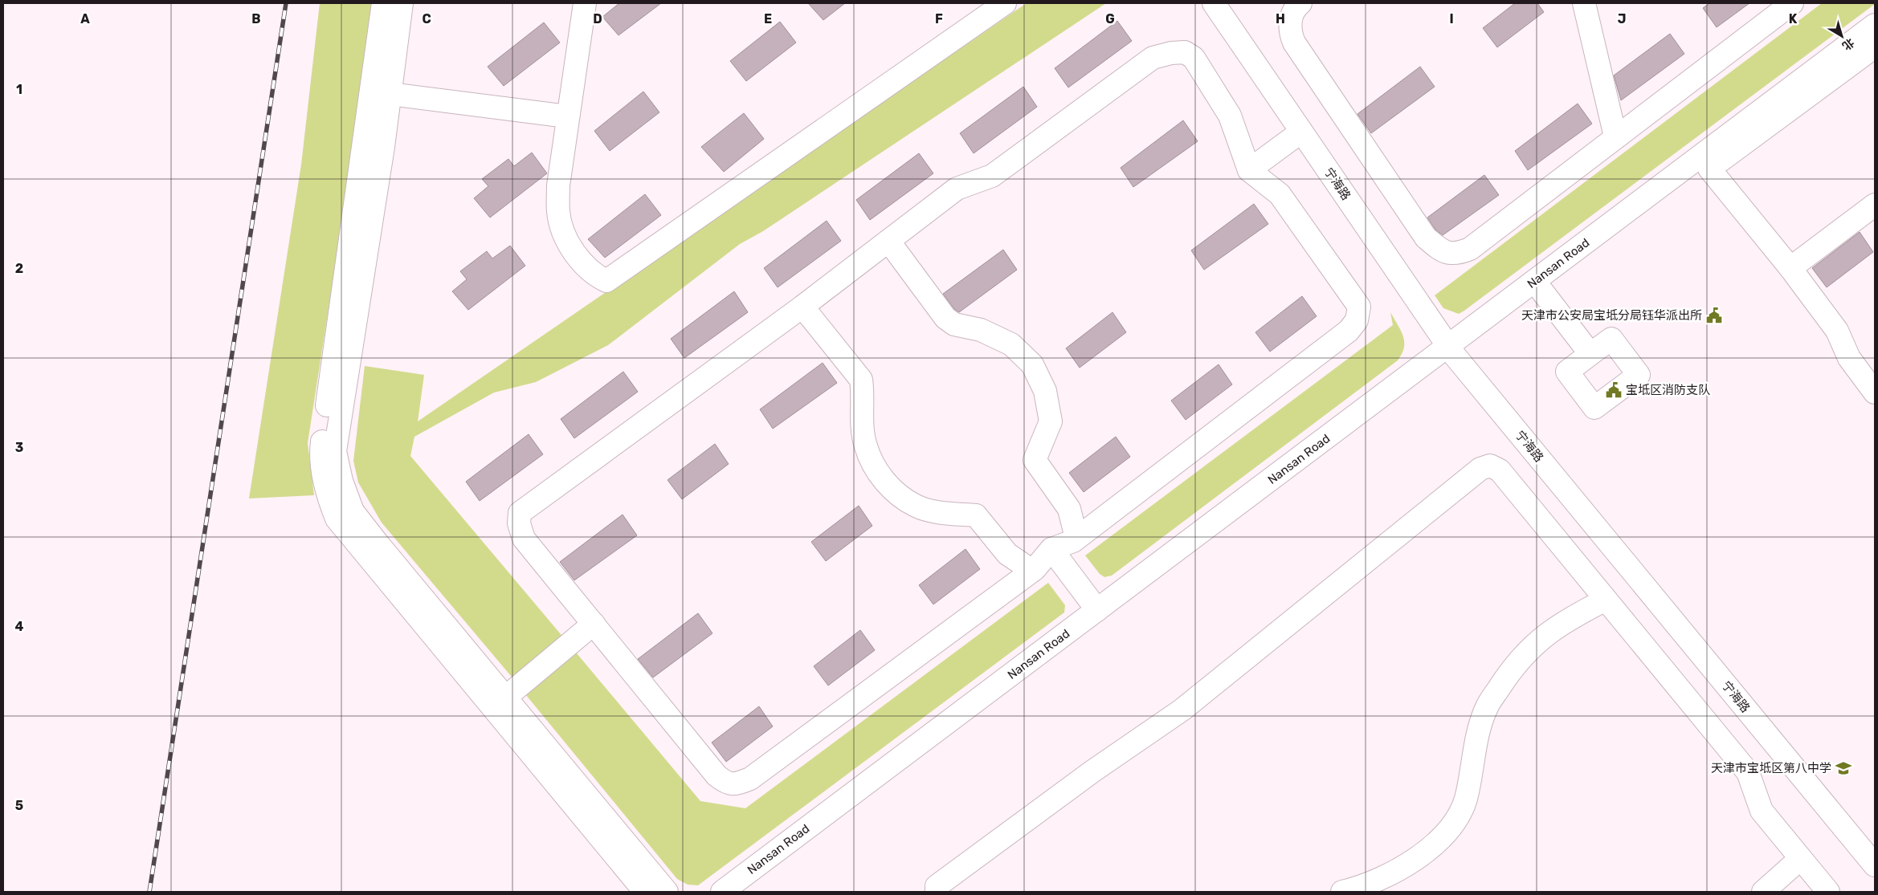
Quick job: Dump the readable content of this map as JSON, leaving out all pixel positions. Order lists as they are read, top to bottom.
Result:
{
  "streets": {
    "street": ["宁海路", "Nansan Road"]
  },
  "crossings": [
    ["宁海路", "Nansan Road"]
  ],
  "places": {
    "public building": ["天津市公安局宝坻分局钰华派出所", "宝坻区消防支队"],
    "school or university": ["天津市宝坻区第八中学"]
  },
  "north": "bottom right",
  "grid": {
    "columns": [
      "A",
      "B",
      "C",
      "D",
      "E",
      "F",
      "G",
      "H",
      "I",
      "J",
      "K"
    ],
    "rows": [
      "1",
      "2",
      "3",
      "4",
      "5"
    ]
  }
}
